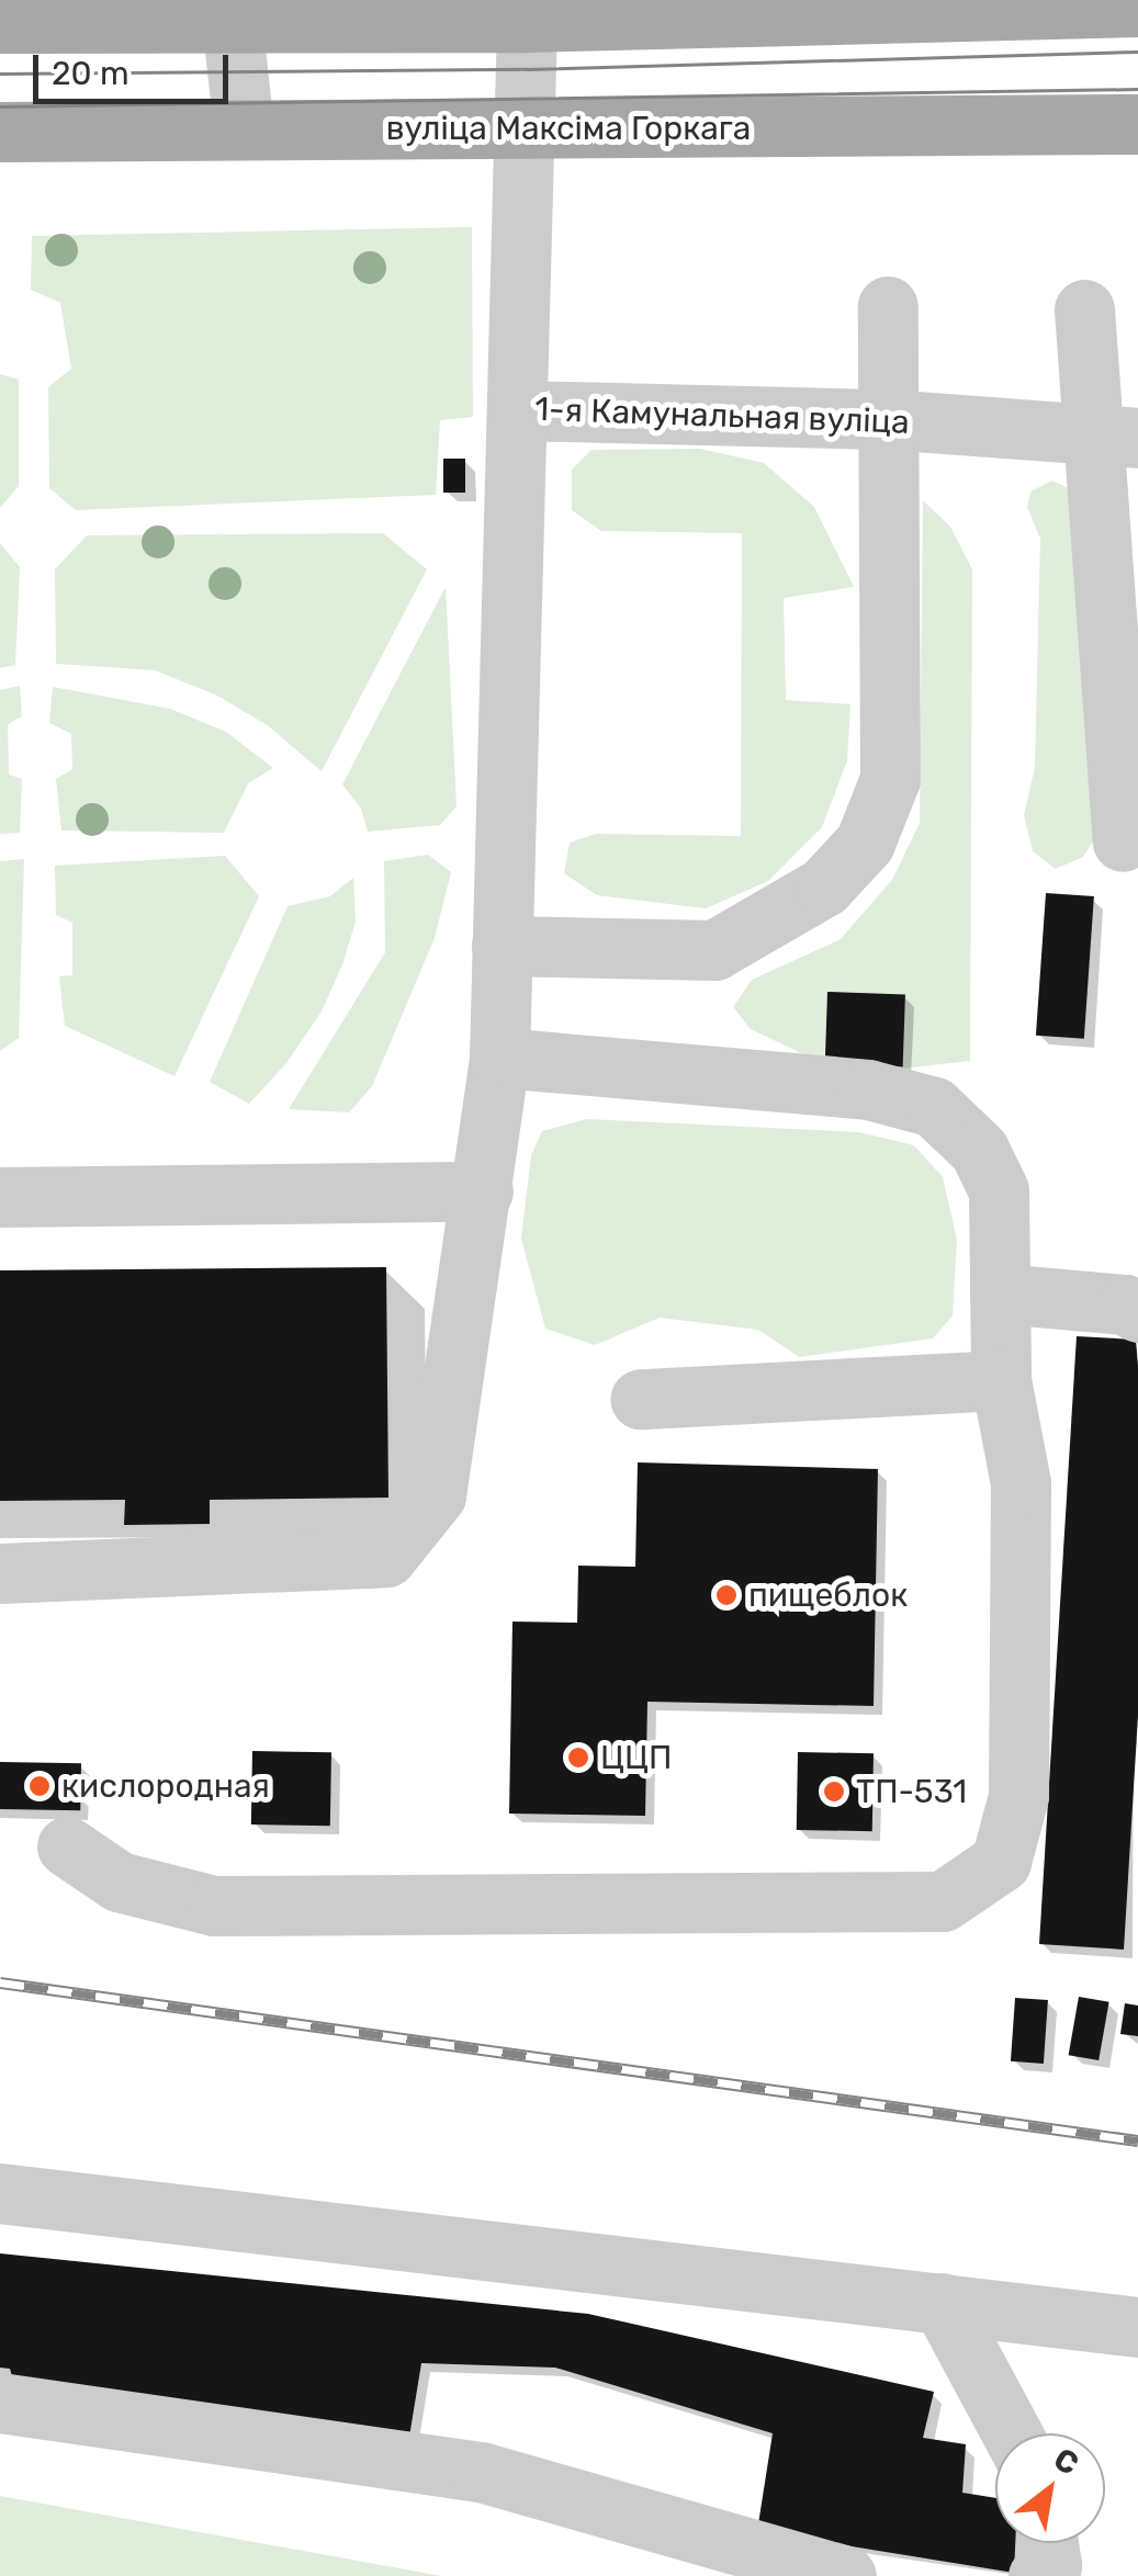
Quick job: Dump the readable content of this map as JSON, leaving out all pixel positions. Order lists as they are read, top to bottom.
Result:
{
  "streets": {
    "main road": ["вуліца Максіма Горкага"],
    "street": ["1-я Камунальная вуліца"]
  },
  "crossings": [
    ["вуліца Максіма Горкага", "1-я Камунальная вуліца"]
  ],
  "places": [
    "пищеблок",
    "ЦЦП",
    "кислородная",
    "ТП-531"
  ],
  "scale_bar": "20 m",
  "north": "top right"
}
